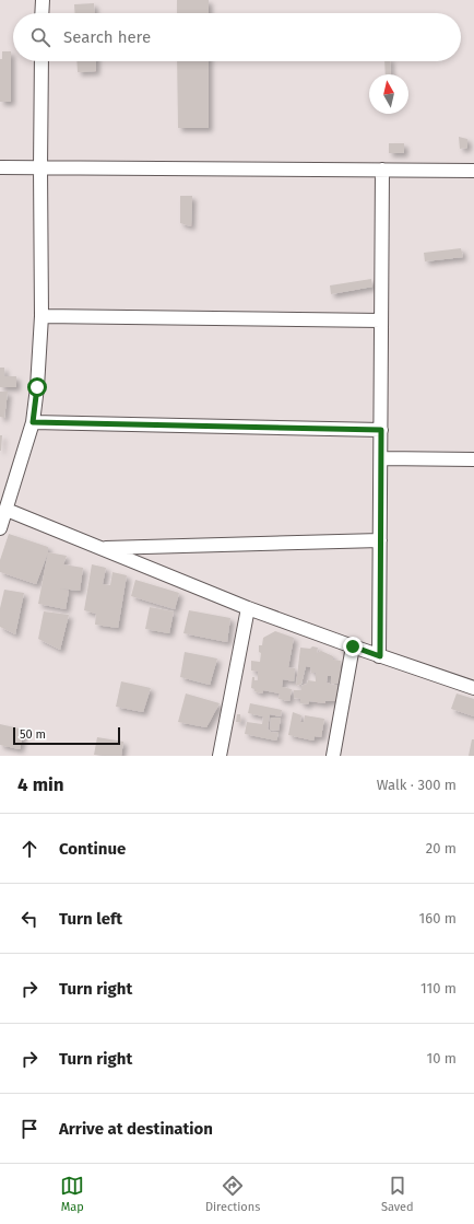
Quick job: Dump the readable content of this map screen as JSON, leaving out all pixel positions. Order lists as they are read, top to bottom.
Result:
{
  "scale_bar": "50 m",
  "north": "top",
  "page": {
    "search": "Search here",
    "scale": "50 m",
    "heading": ["4 min", "Walk · 300 m"],
    "list": [
      ["Continue", "20 m"],
      ["Turn left", "160 m"],
      ["Turn right", "110 m"],
      ["Turn right", "10 m"],
      "Arrive at destination"
    ],
    "nav": ["Map", "Directions", "Saved"]
  }
}
